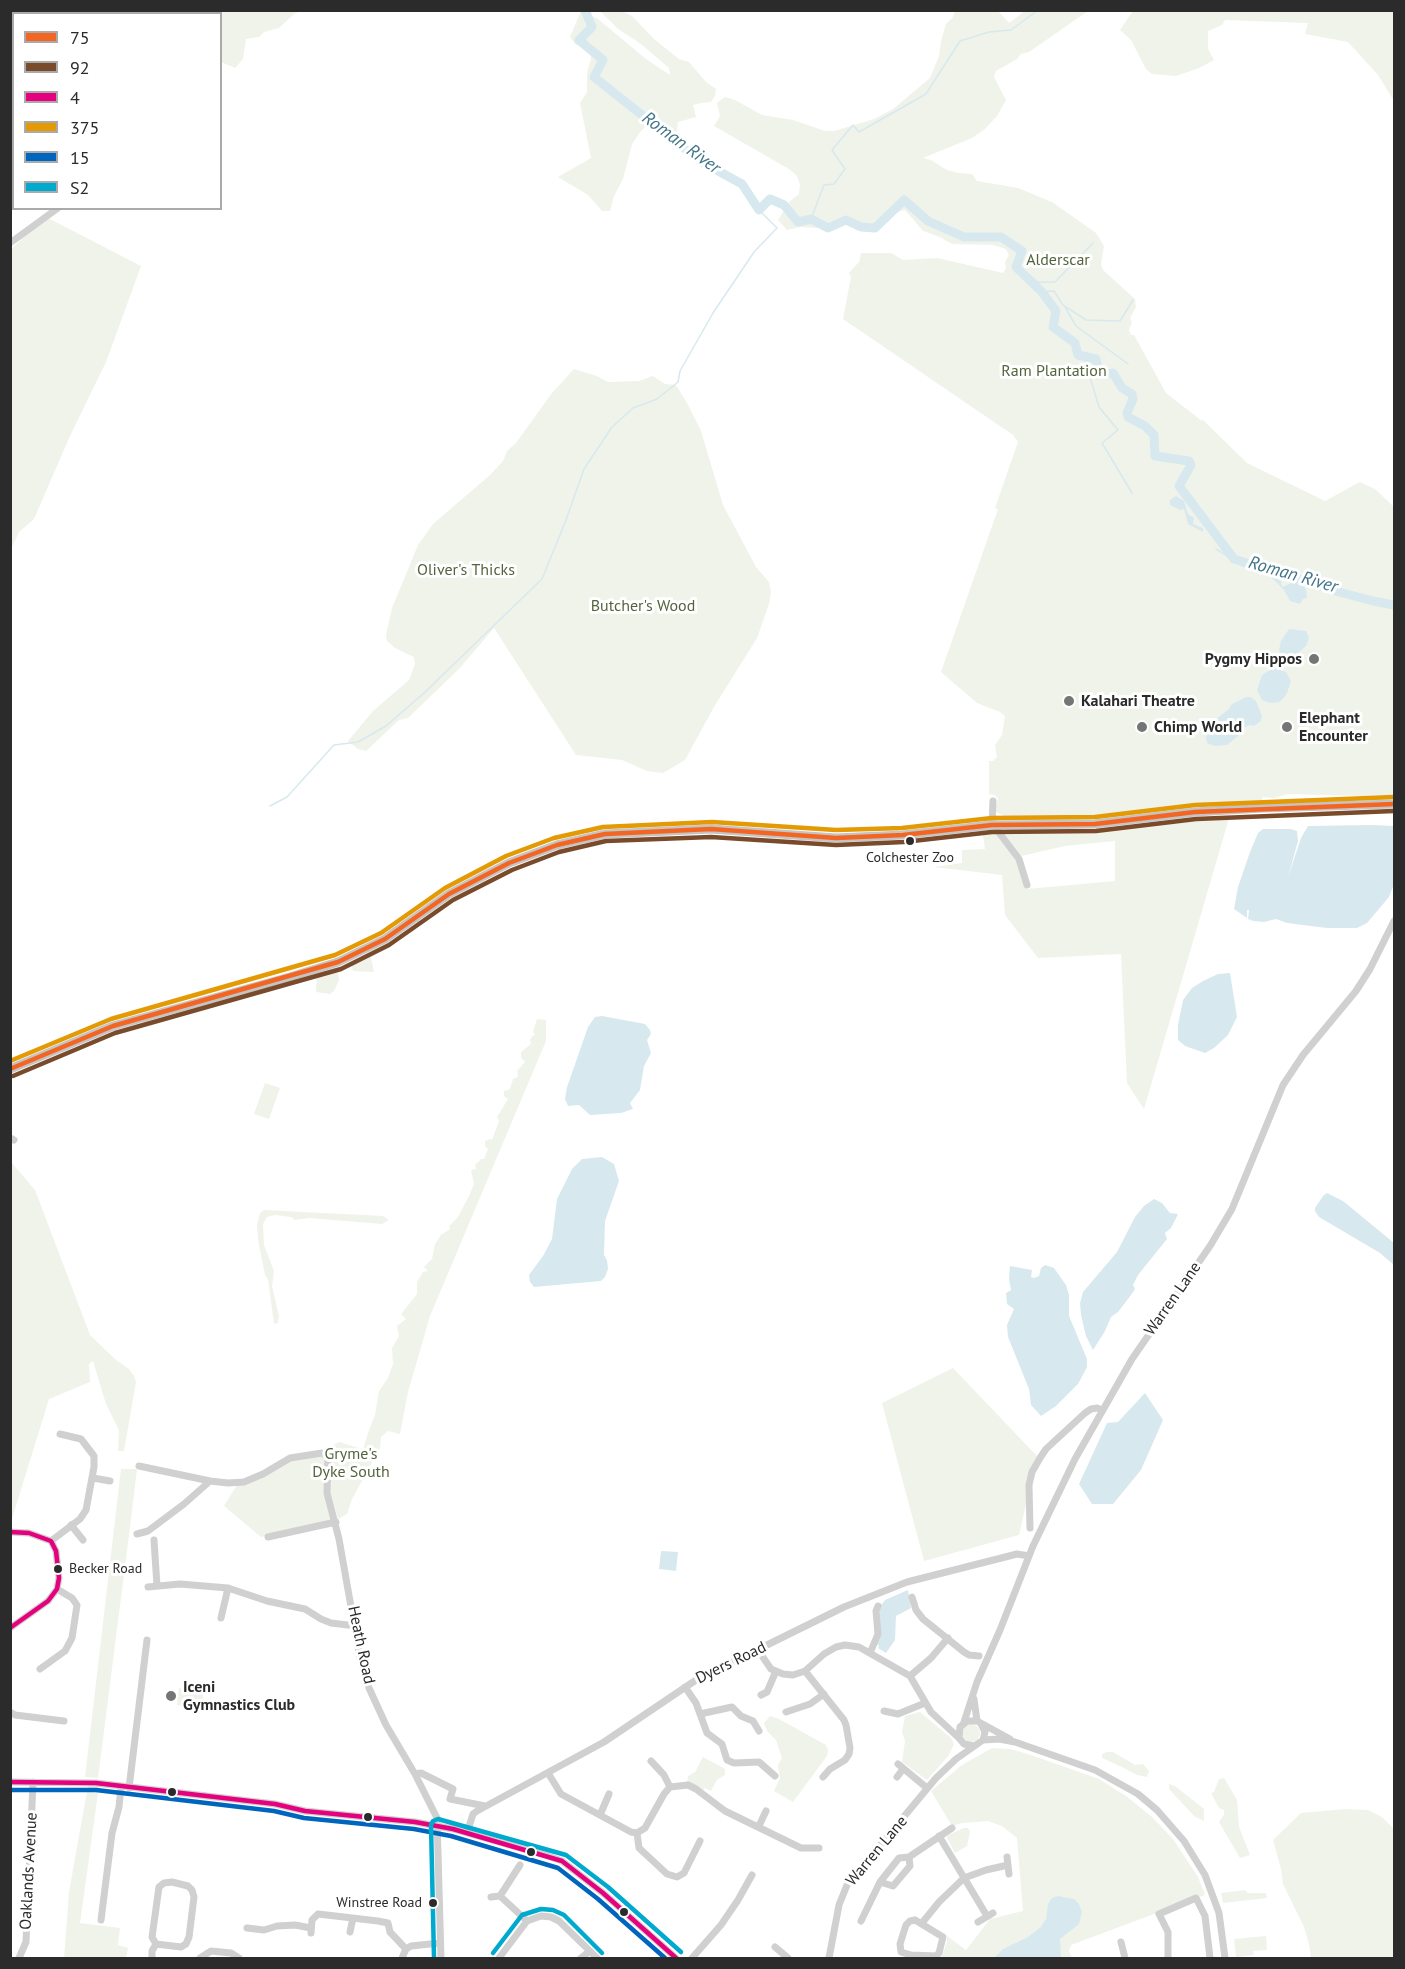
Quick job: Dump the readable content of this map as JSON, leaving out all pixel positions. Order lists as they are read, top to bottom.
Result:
{
  "streets": {
    "street": [
      "Warren Lane",
      "Heath Road",
      "Dyers Road",
      "Oaklands Avenue"
    ]
  },
  "crossings": [
    ["Warren Lane", "Dyers Road"]
  ],
  "water": ["Roman River"],
  "parks": [
    "Alderscar",
    "Ram Plantation",
    "Oliver's Thicks",
    "Butcher's Wood",
    "Gryme's Dyke South"
  ],
  "places": [
    "Pygmy Hippos",
    "Kalahari Theatre",
    "Chimp World",
    "Elephant Encounter",
    "Colchester Zoo",
    "Becker Road",
    "Iceni Gymnastics Club",
    "Winstree Road"
  ],
  "lines": [
    "transit line 375",
    "transit line 75",
    "transit line 92",
    "transit line 4",
    "transit line 15",
    "transit line S2"
  ],
  "legend": [
    "75",
    "92",
    "4",
    "375",
    "15",
    "S2"
  ]
}
